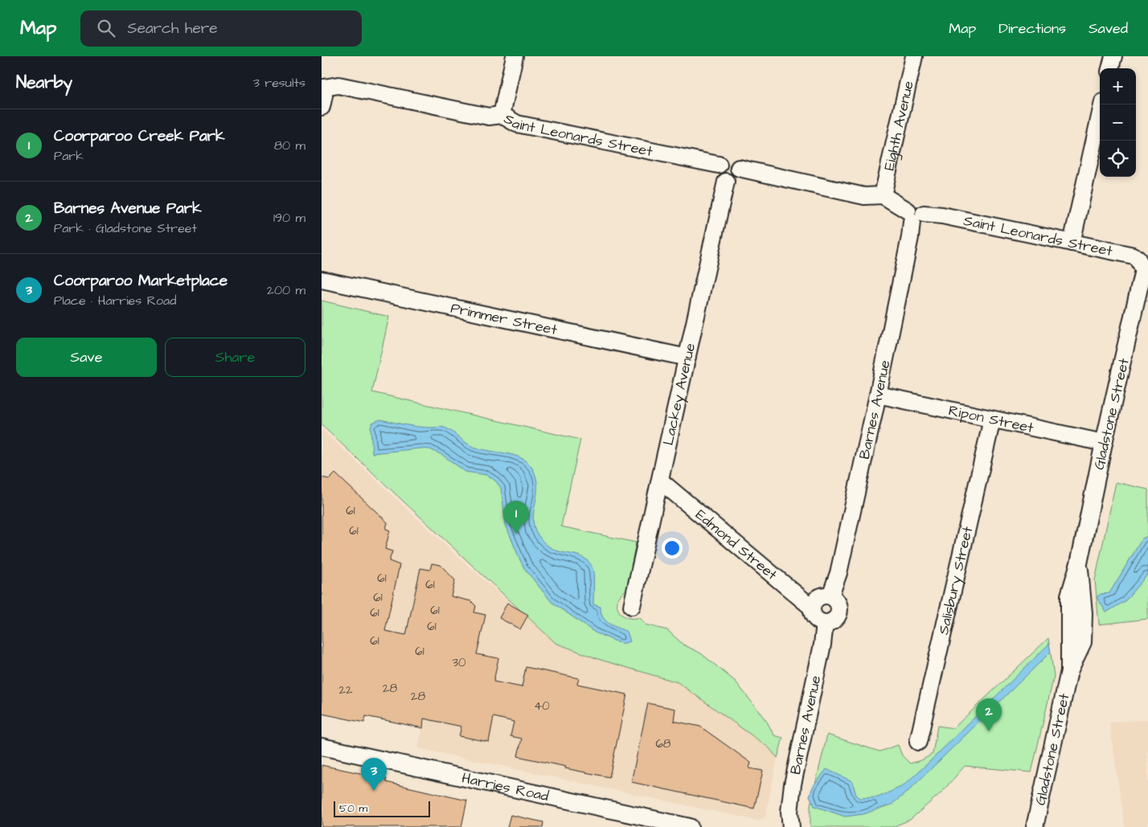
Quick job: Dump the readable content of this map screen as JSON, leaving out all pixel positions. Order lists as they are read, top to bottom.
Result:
{
  "streets": {
    "street": [
      "Eighth Avenue",
      "Saint Leonards Street",
      "Primmer Street",
      "Lackey Avenue",
      "Barnes Avenue",
      "Gladstone Street",
      "Ripon Street",
      "Edmond Street",
      "Salisbury Street",
      "Harries Road"
    ]
  },
  "crossings": [
    ["Eighth Avenue", "Saint Leonards Street"],
    ["Saint Leonards Street", "Lackey Avenue"],
    ["Saint Leonards Street", "Barnes Avenue"],
    ["Saint Leonards Street", "Gladstone Street"],
    ["Primmer Street", "Lackey Avenue"],
    ["Lackey Avenue", "Edmond Street"],
    ["Barnes Avenue", "Ripon Street"],
    ["Barnes Avenue", "Edmond Street"],
    ["Gladstone Street", "Ripon Street"],
    ["Ripon Street", "Salisbury Street"]
  ],
  "house_numbers": [
    "61",
    "61",
    "61",
    "61",
    "61",
    "61",
    "61",
    "61",
    "61",
    "61",
    "30",
    "28",
    "22",
    "28",
    "40",
    "68"
  ],
  "scale_bar": "50 m",
  "page": {
    "header": "Map",
    "search": "Search here",
    "nav": ["Map", "Directions", "Saved"],
    "heading": ["Nearby", "3 results"],
    "map_buttons": ["+", "−"],
    "list": [
      {
        "mark": "1",
        "name": "Coorparoo Creek Park",
        "note": "Park",
        "value": "80 m"
      },
      {
        "mark": "2",
        "name": "Barnes Avenue Park",
        "note": "Park · Gladstone Street",
        "value": "190 m"
      },
      {
        "mark": "3",
        "name": "Coorparoo Marketplace",
        "note": "Place · Harries Road",
        "value": "200 m"
      }
    ],
    "buttons": ["Save", "Share"],
    "pins": ["1", "2", "3"],
    "scale": "50 m"
  }
}
